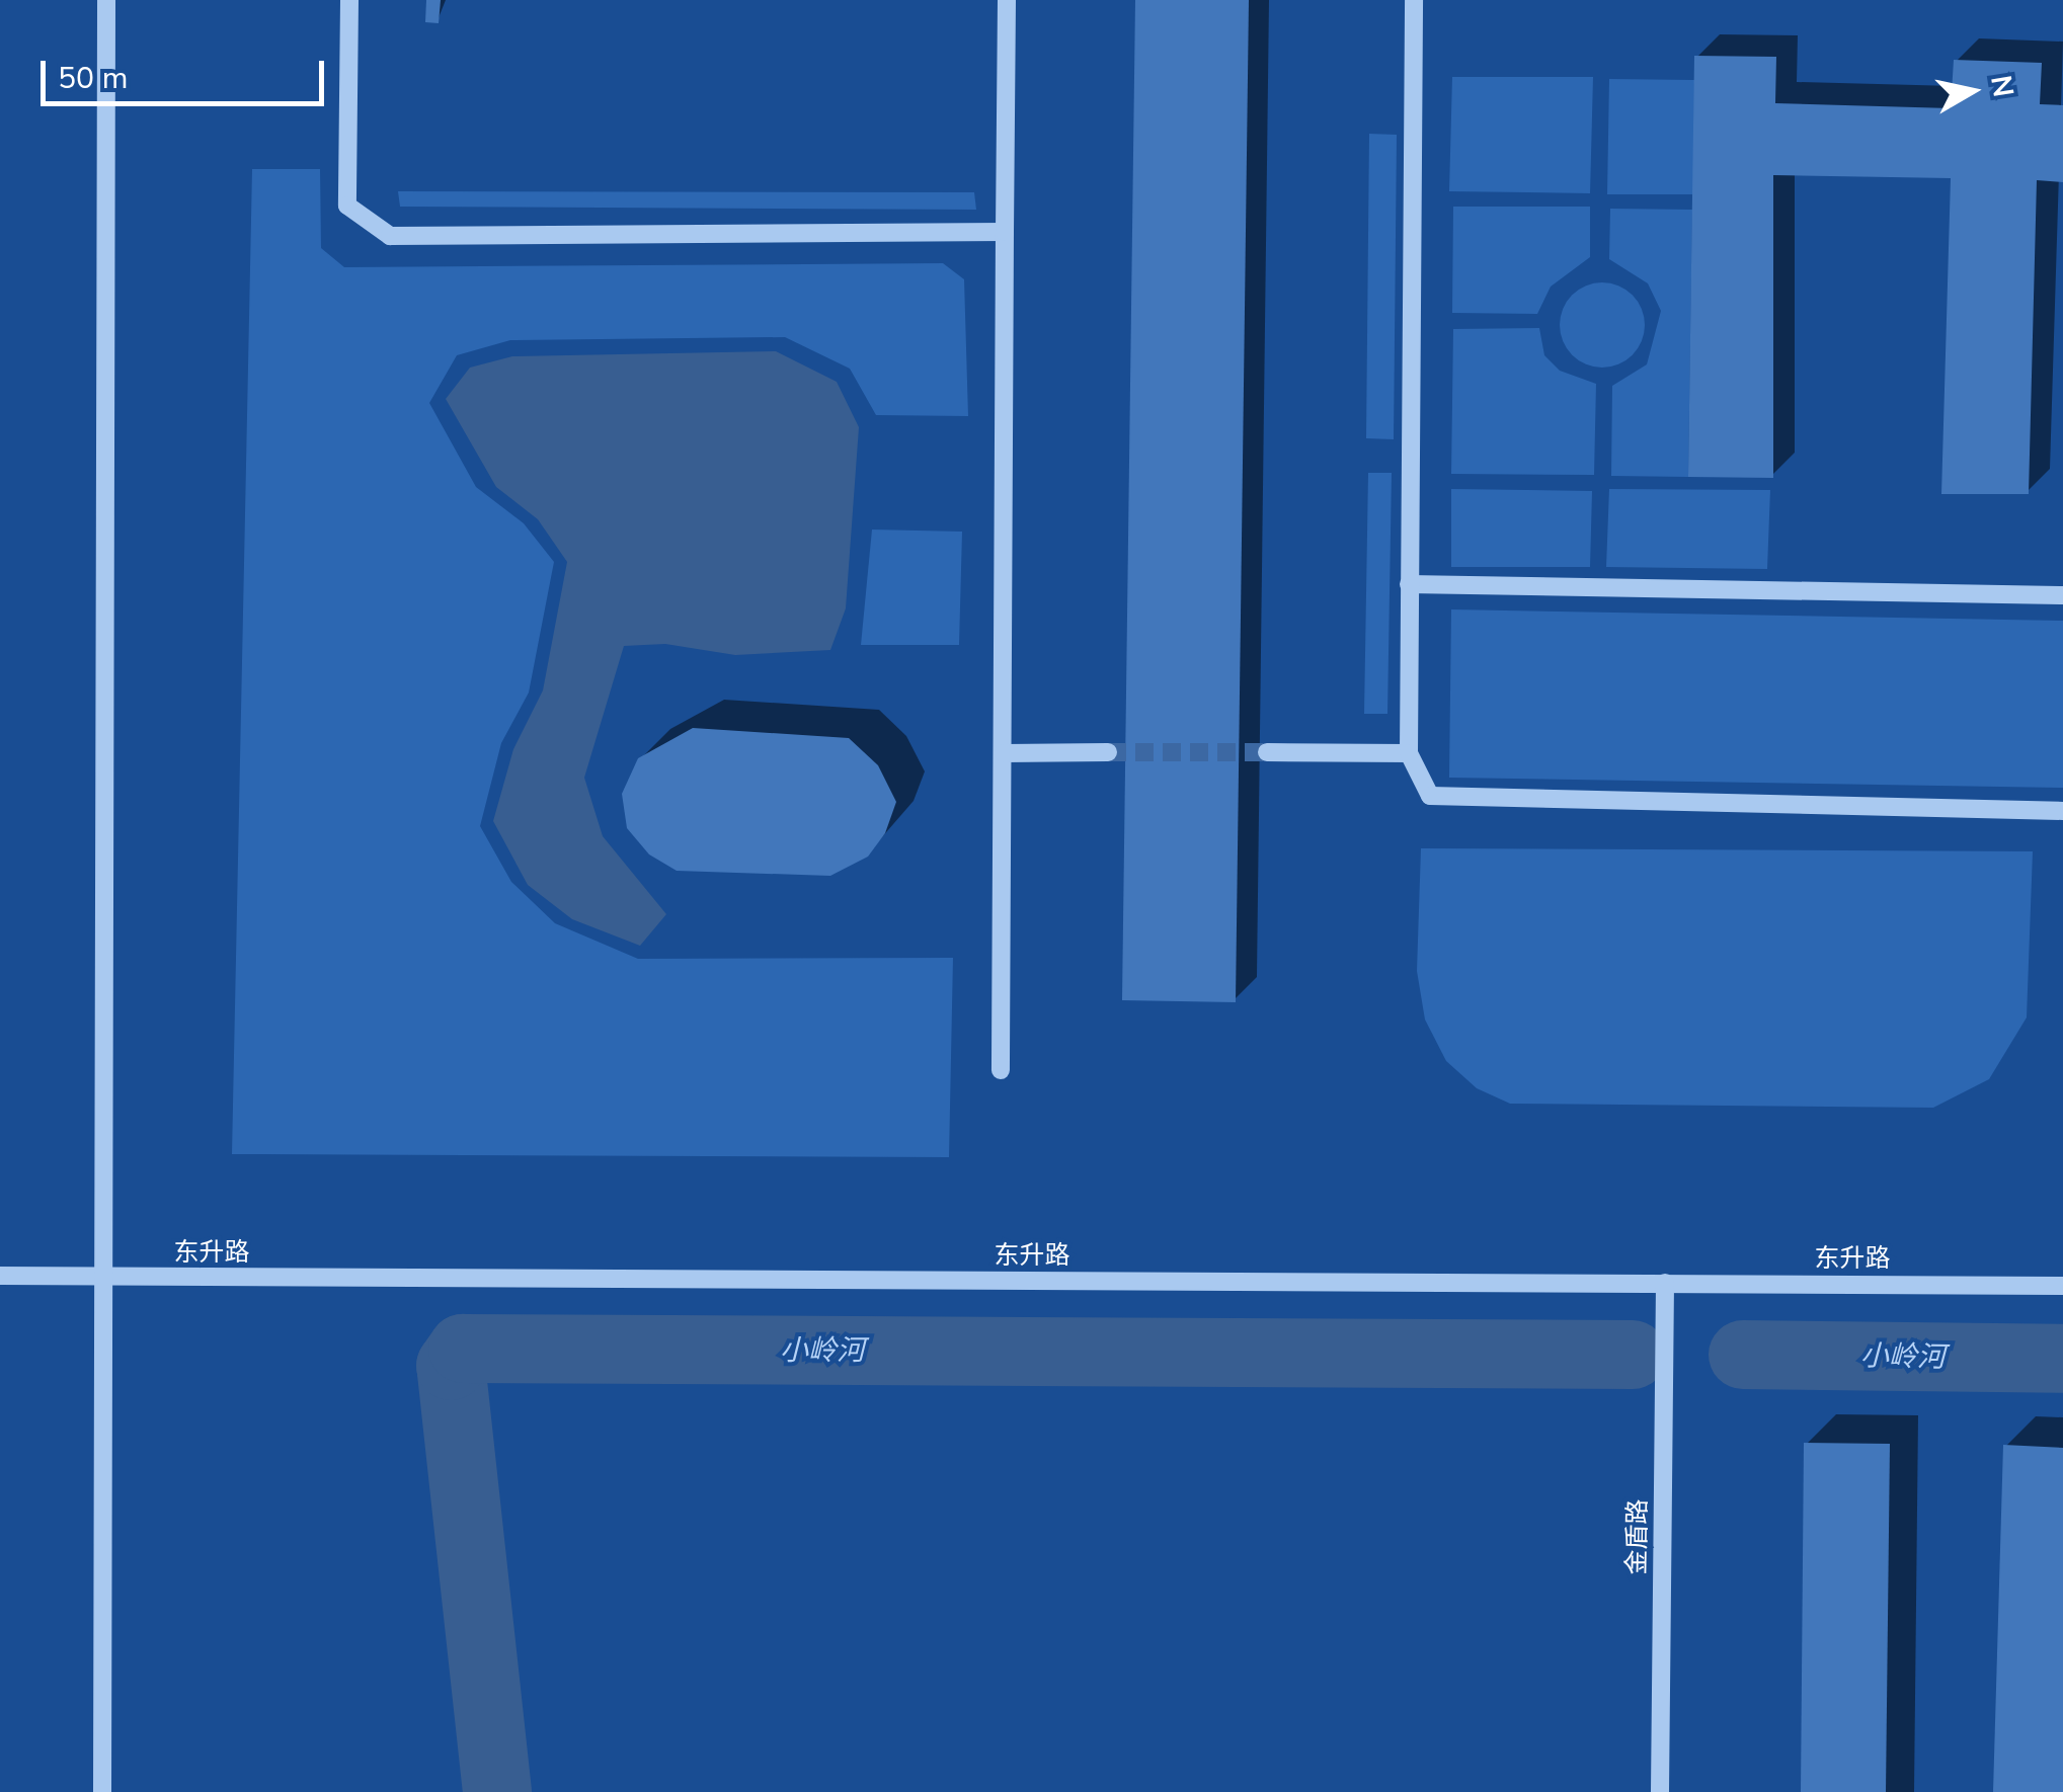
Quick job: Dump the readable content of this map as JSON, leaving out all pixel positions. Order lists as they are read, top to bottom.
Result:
{
  "streets": {
    "street": ["东升路", "金盾路"]
  },
  "crossings": [
    ["东升路", "金盾路"]
  ],
  "water": ["小岭河"],
  "scale_bar": "50 m",
  "north": "right"
}
